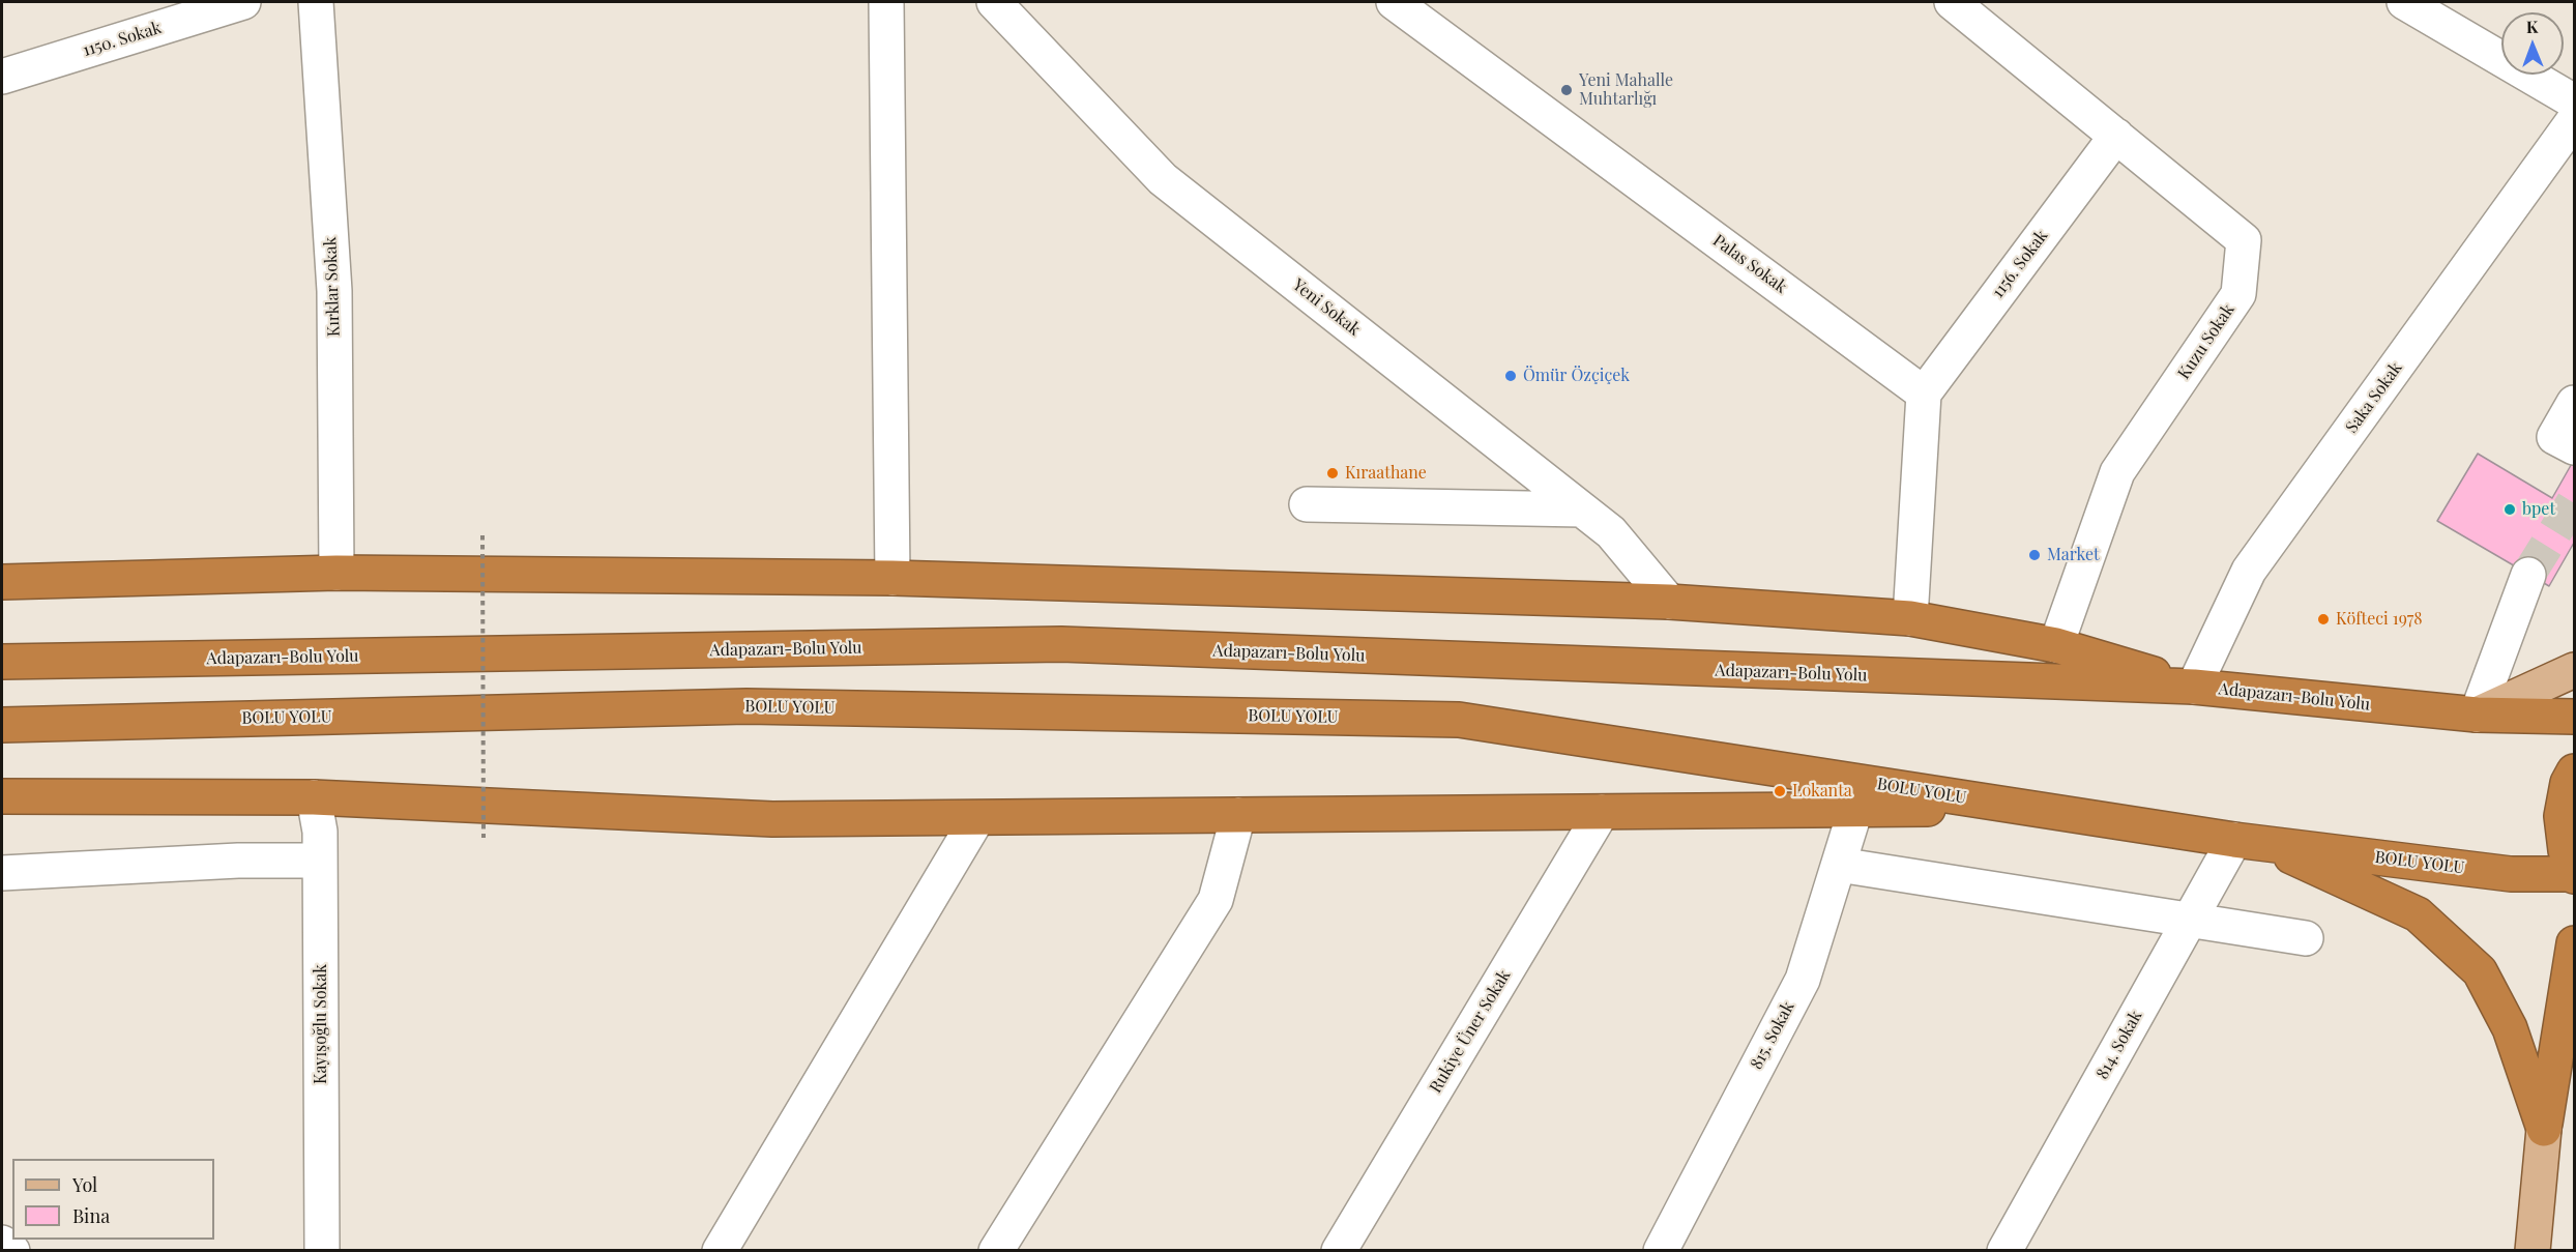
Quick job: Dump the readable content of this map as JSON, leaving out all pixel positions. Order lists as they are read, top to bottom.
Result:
{
  "streets": {
    "highway": ["Adapazarı-Bolu Yolu", "BOLU YOLU"],
    "street": [
      "1150. Sokak",
      "Palas Sokak",
      "1156. Sokak",
      "Kırklar Sokak",
      "Yeni Sokak",
      "Kuzu Sokak",
      "Saka Sokak",
      "Kayışoğlu Sokak",
      "Rukiye Üner Sokak",
      "815. Sokak",
      "814. Sokak"
    ]
  },
  "crossings": [
    ["Palas Sokak", "1156. Sokak"],
    ["1156. Sokak", "Kuzu Sokak"],
    ["Saka Sokak", "Adapazarı-Bolu Yolu"],
    ["BOLU YOLU", "814. Sokak"]
  ],
  "places": [
    "Yeni Mahalle Muhtarlığı",
    "Ömür Özçiçek",
    "Kıraathane",
    "bpet",
    "Market",
    "Köfteci 1978",
    "Lokanta"
  ],
  "legend": ["Yol", "Bina"],
  "north": "top"
}
